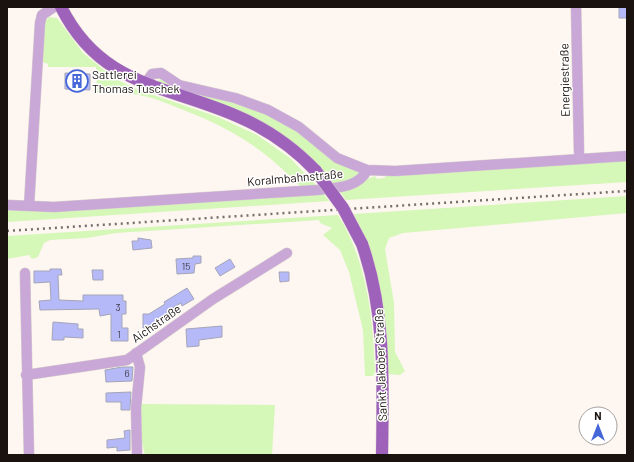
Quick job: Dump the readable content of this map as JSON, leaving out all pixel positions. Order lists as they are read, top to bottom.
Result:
{
  "streets": {
    "main road": ["Sankt Jakober Straße"],
    "street": ["Energiestraße", "Koralmbahnstraße", "Aichstraße"]
  },
  "places": {
    "building": ["Sattlerei Thomas Tuschek"]
  },
  "house_numbers": [
    "15",
    "3",
    "1",
    "6"
  ],
  "north": "top"
}
